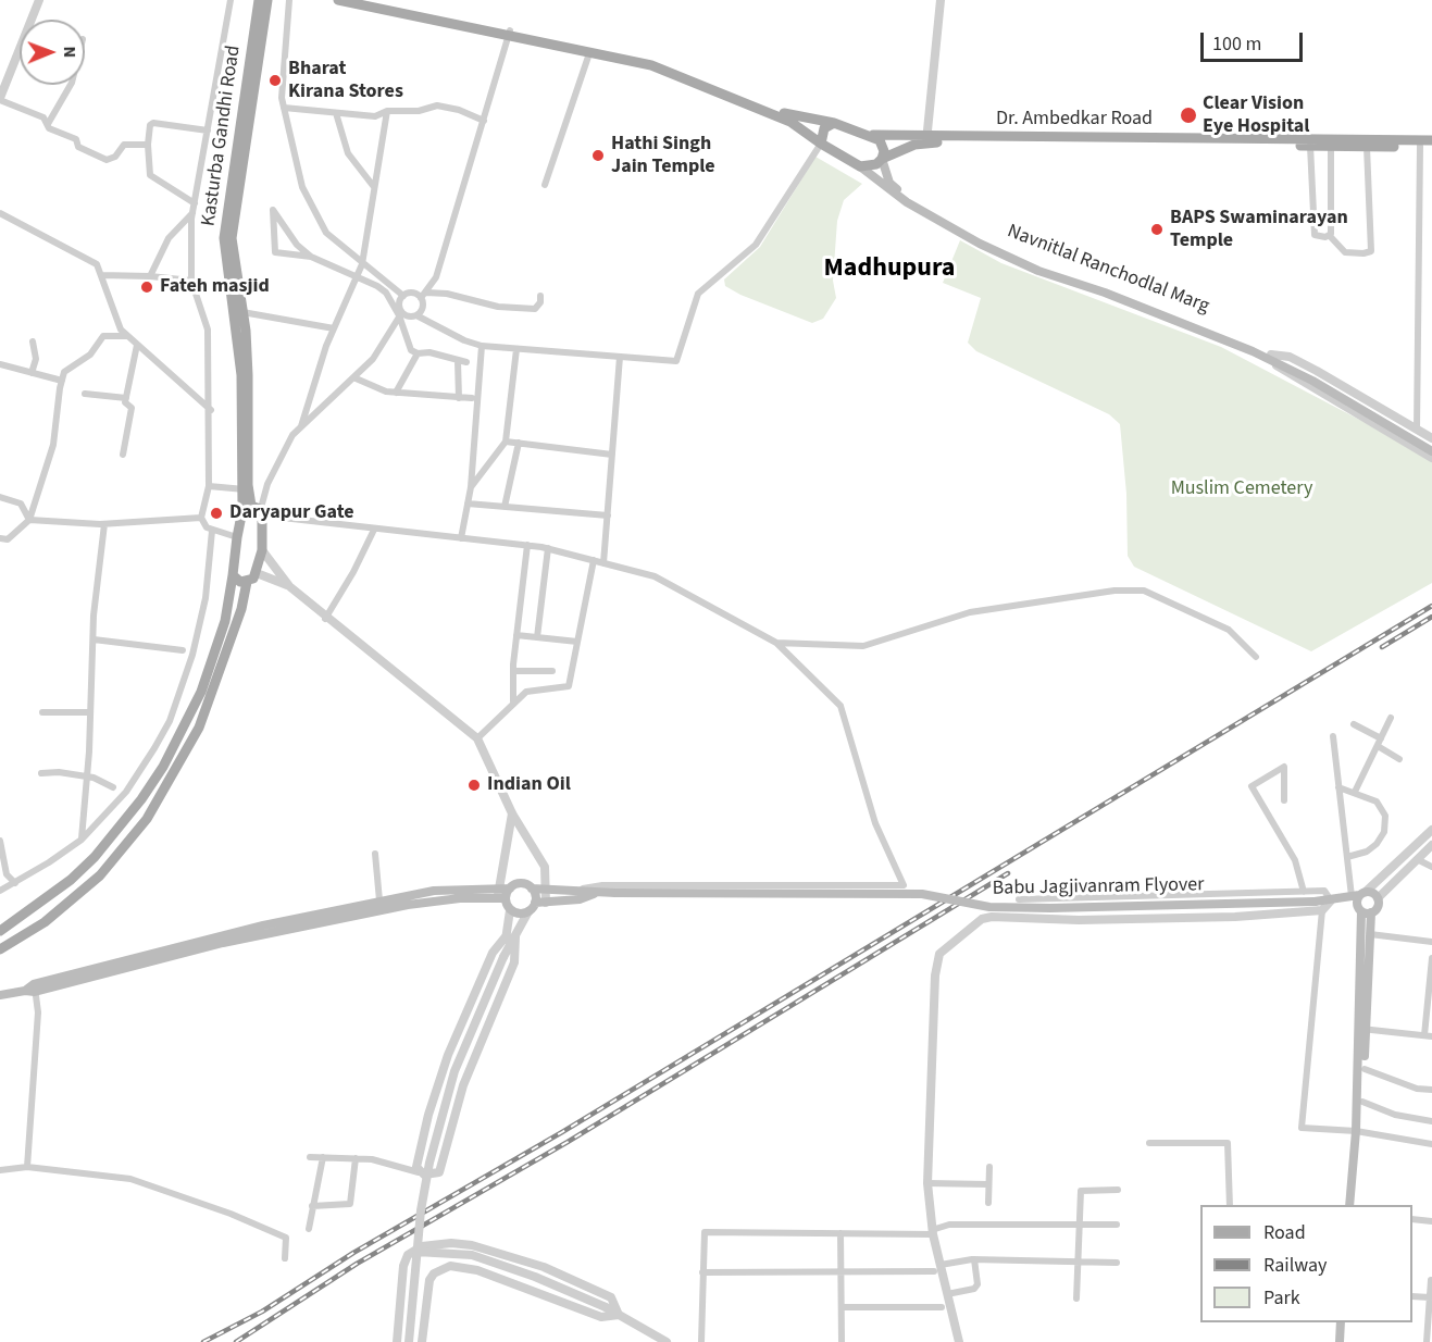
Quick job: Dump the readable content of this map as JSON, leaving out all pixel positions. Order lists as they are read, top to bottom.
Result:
{
  "streets": {
    "main road": [
      "Dr. Ambedkar Road",
      "Kasturba Gandhi Road",
      "Navnitlal Ranchodlal Marg",
      "Babu Jagjivanram Flyover"
    ]
  },
  "crossings": [
    ["Dr. Ambedkar Road", "Navnitlal Ranchodlal Marg"]
  ],
  "districts": ["Madhupura"],
  "parks": ["Muslim Cemetery"],
  "places": [
    "Bharat Kirana Stores",
    "Clear Vision Eye Hospital",
    "Hathi Singh Jain Temple",
    "BAPS Swaminarayan Temple",
    "Fateh masjid",
    "Daryapur Gate",
    "Indian Oil"
  ],
  "legend": ["Road", "Railway", "Park"],
  "scale_bar": "100 m",
  "north": "right"
}
